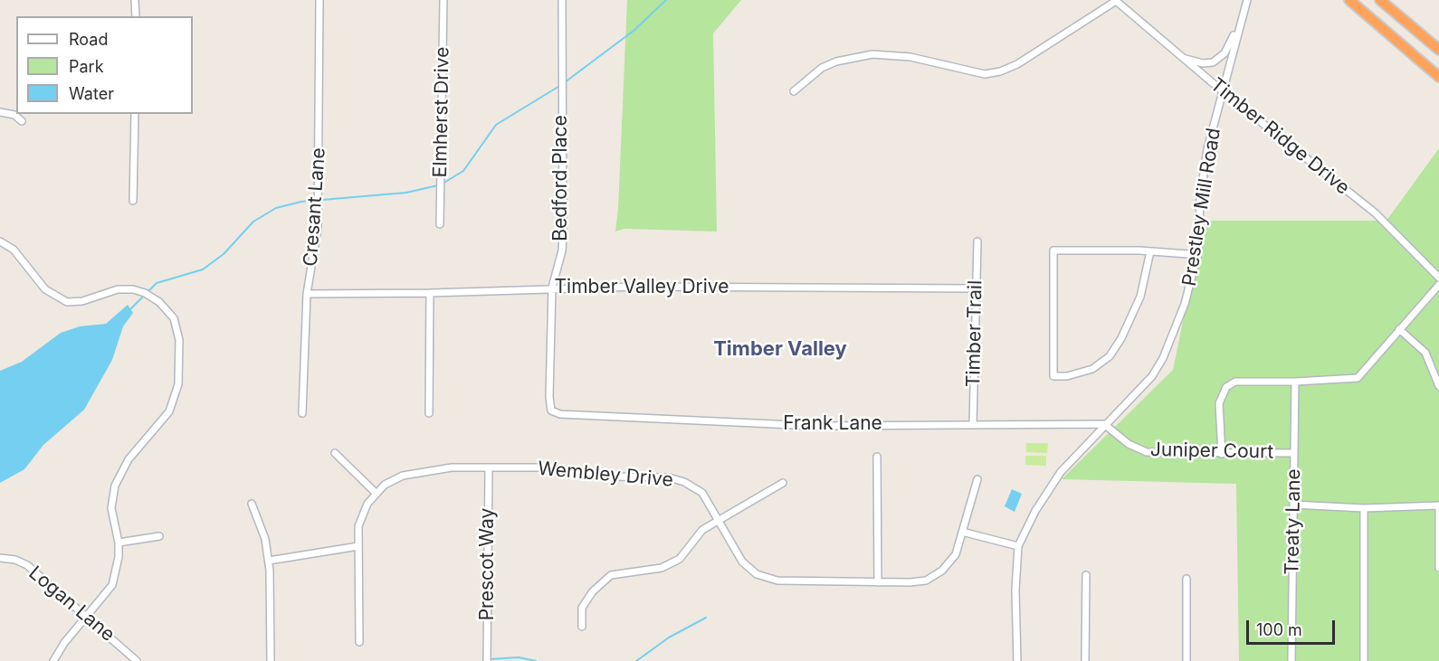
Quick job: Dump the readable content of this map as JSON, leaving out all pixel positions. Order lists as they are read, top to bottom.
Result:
{
  "streets": {
    "street": [
      "Elmherst Drive",
      "Timber Ridge Drive",
      "Bedford Place",
      "Cresant Lane",
      "Prestley Mill Road",
      "Timber Valley Drive",
      "Timber Trail",
      "Frank Lane",
      "Juniper Court",
      "Wembley Drive",
      "Treaty Lane",
      "Prescot Way",
      "Logan Lane"
    ]
  },
  "crossings": [
    ["Timber Ridge Drive", "Prestley Mill Road"],
    ["Bedford Place", "Timber Valley Drive"],
    ["Bedford Place", "Frank Lane"],
    ["Cresant Lane", "Timber Valley Drive"],
    ["Prestley Mill Road", "Frank Lane"],
    ["Prestley Mill Road", "Juniper Court"],
    ["Timber Valley Drive", "Timber Trail"],
    ["Timber Trail", "Frank Lane"],
    ["Frank Lane", "Juniper Court"],
    ["Juniper Court", "Treaty Lane"],
    ["Wembley Drive", "Prescot Way"]
  ],
  "districts": ["Timber Valley"],
  "legend": ["Road", "Park", "Water"],
  "scale_bar": "100 m"
}
